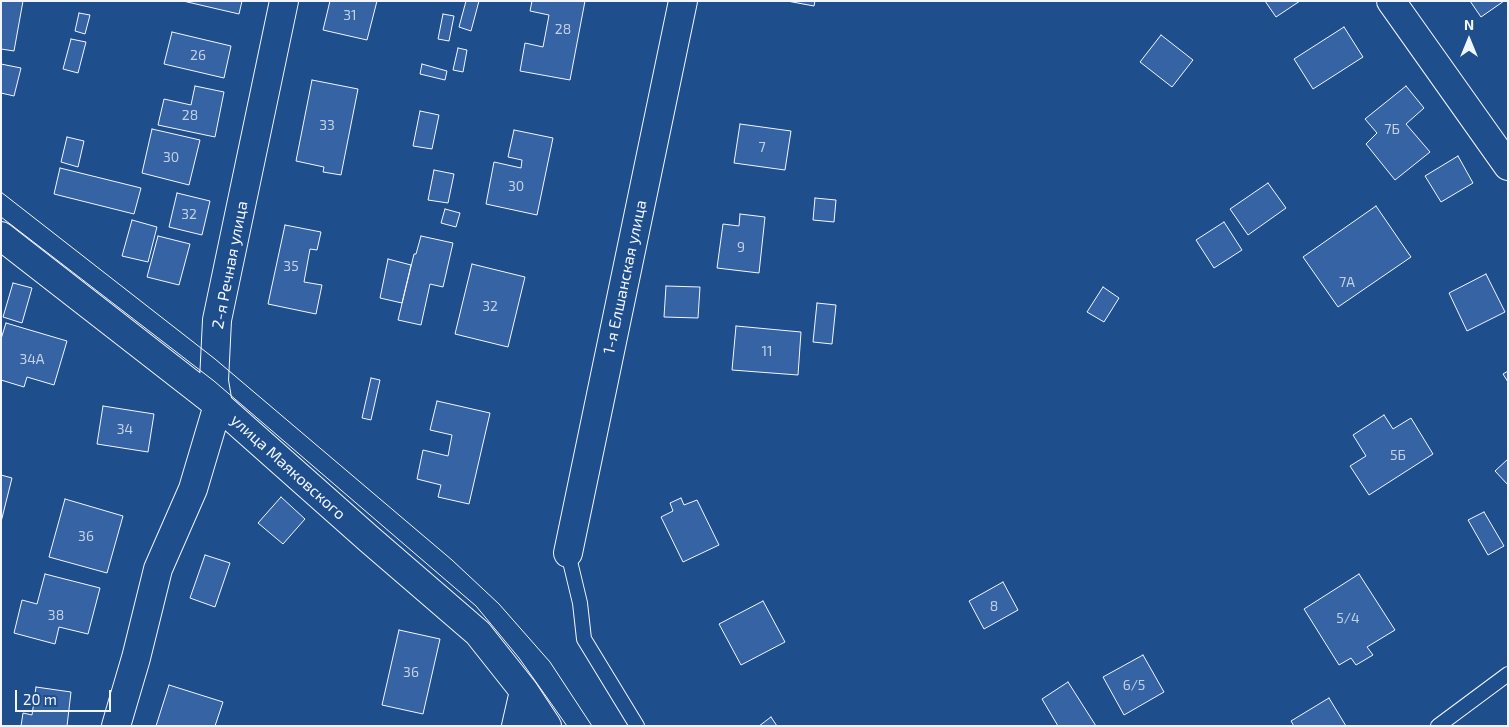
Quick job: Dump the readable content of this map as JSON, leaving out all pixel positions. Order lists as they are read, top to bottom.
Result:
{
  "streets": {
    "street": ["2-я Речная улица", "1-я Елшанская улица", "улица Маяковского"]
  },
  "crossings": [
    ["2-я Речная улица", "улица Маяковского"]
  ],
  "house_numbers": [
    "31",
    "28",
    "26",
    "28",
    "33",
    "7Б",
    "7",
    "30",
    "30",
    "32",
    "9",
    "35",
    "7А",
    "32",
    "11",
    "34А",
    "34",
    "5Б",
    "36",
    "8",
    "38",
    "5/4",
    "36",
    "6/5"
  ],
  "scale_bar": "20 m",
  "north": "top"
}
